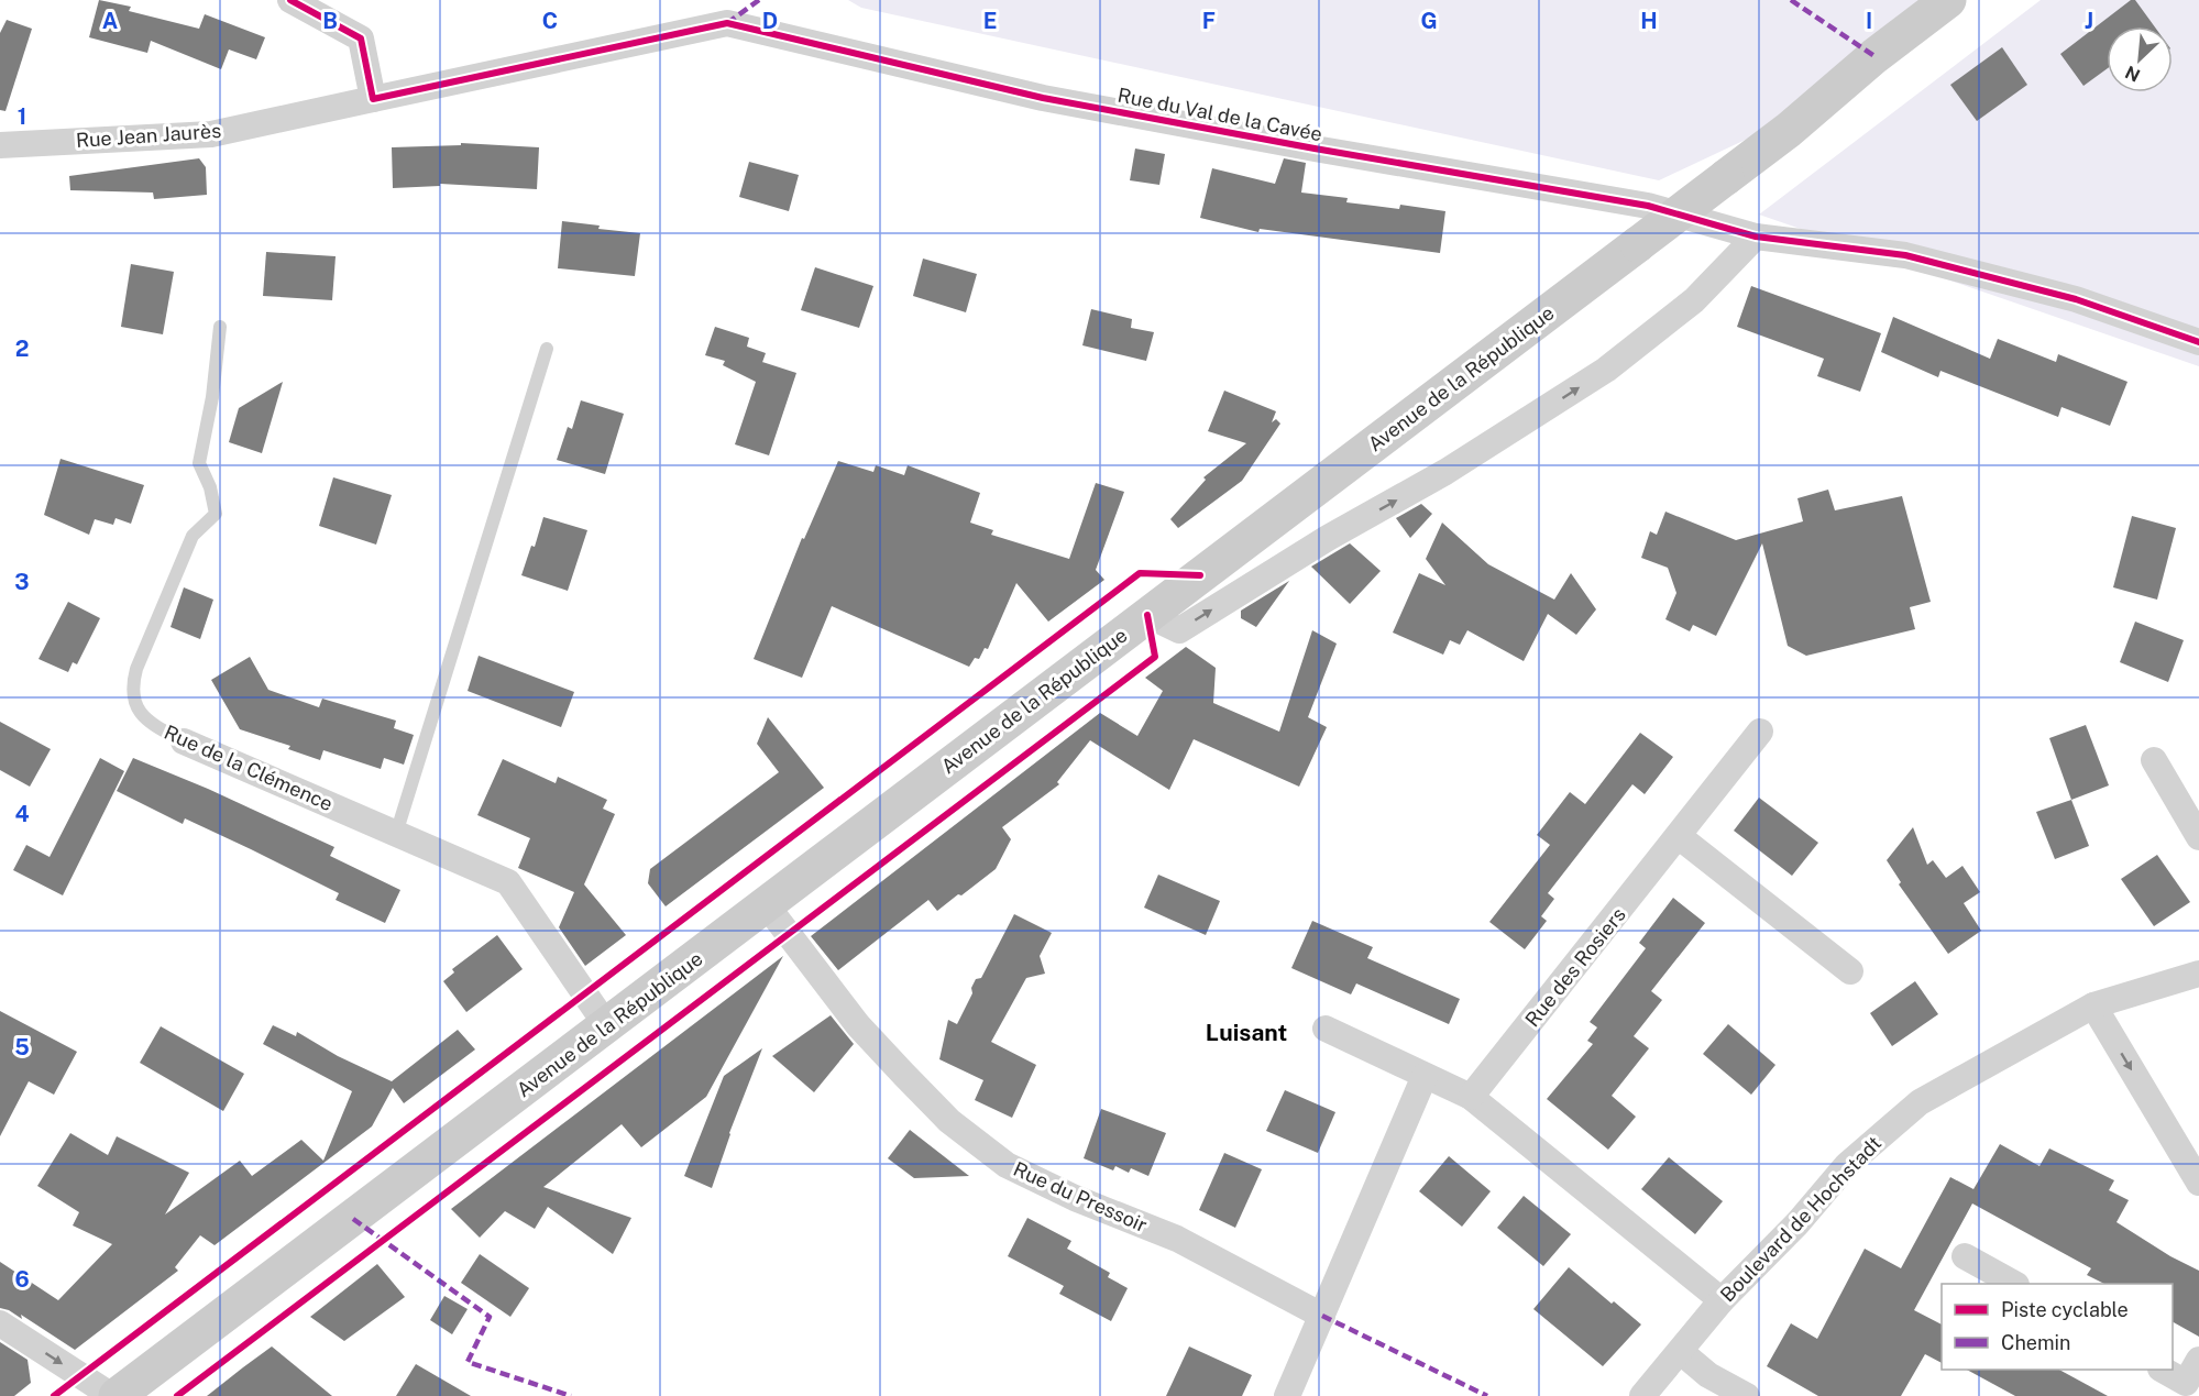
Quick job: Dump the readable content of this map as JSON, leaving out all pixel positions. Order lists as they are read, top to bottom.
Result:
{
  "streets": {
    "main road": ["Avenue de la République"],
    "street": [
      "Rue du Val de la Cavée",
      "Rue Jean Jaurès",
      "Rue de la Clémence",
      "Rue des Rosiers",
      "Rue du Pressoir",
      "Boulevard de Hochstadt"
    ]
  },
  "crossings": [
    ["Rue du Val de la Cavée", "Rue Jean Jaurès"],
    ["Avenue de la République", "Rue de la Clémence"],
    ["Avenue de la République", "Rue du Pressoir"]
  ],
  "districts": ["Luisant"],
  "legend": ["Piste cyclable", "Chemin"],
  "north": "bottom left",
  "grid": {
    "columns": [
      "A",
      "B",
      "C",
      "D",
      "E",
      "F",
      "G",
      "H",
      "I",
      "J"
    ],
    "rows": [
      "1",
      "2",
      "3",
      "4",
      "5",
      "6"
    ]
  }
}
